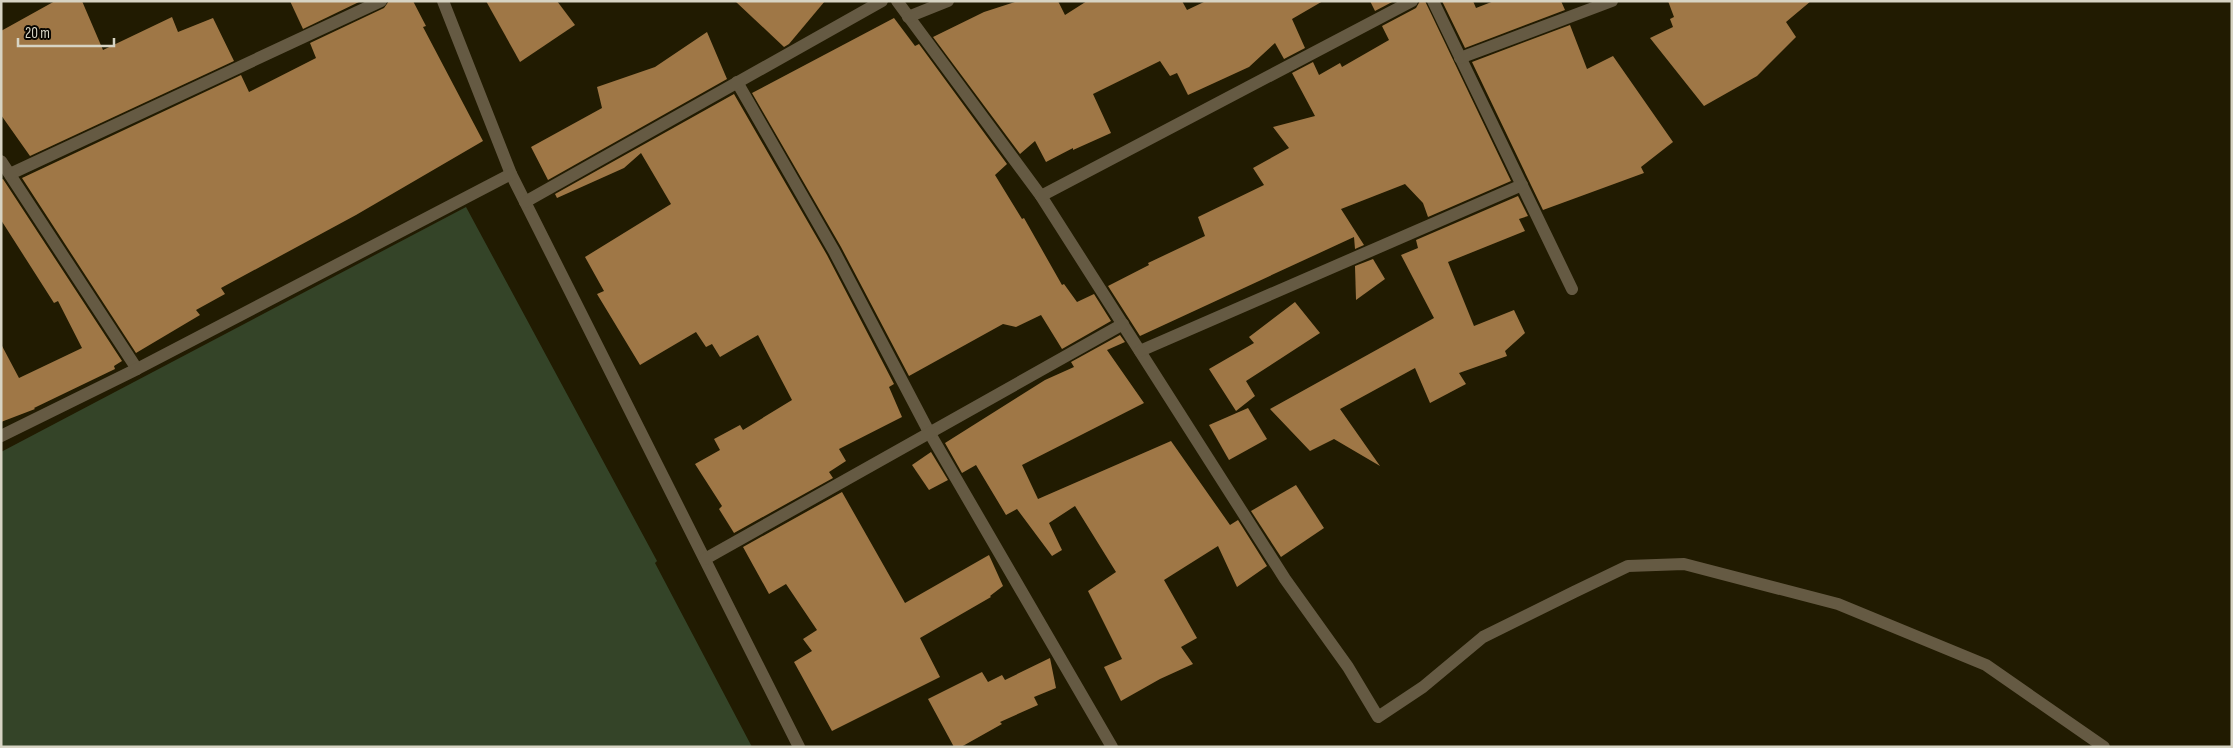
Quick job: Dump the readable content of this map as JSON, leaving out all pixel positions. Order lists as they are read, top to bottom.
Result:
{
  "scale_bar": "20 m"
}
